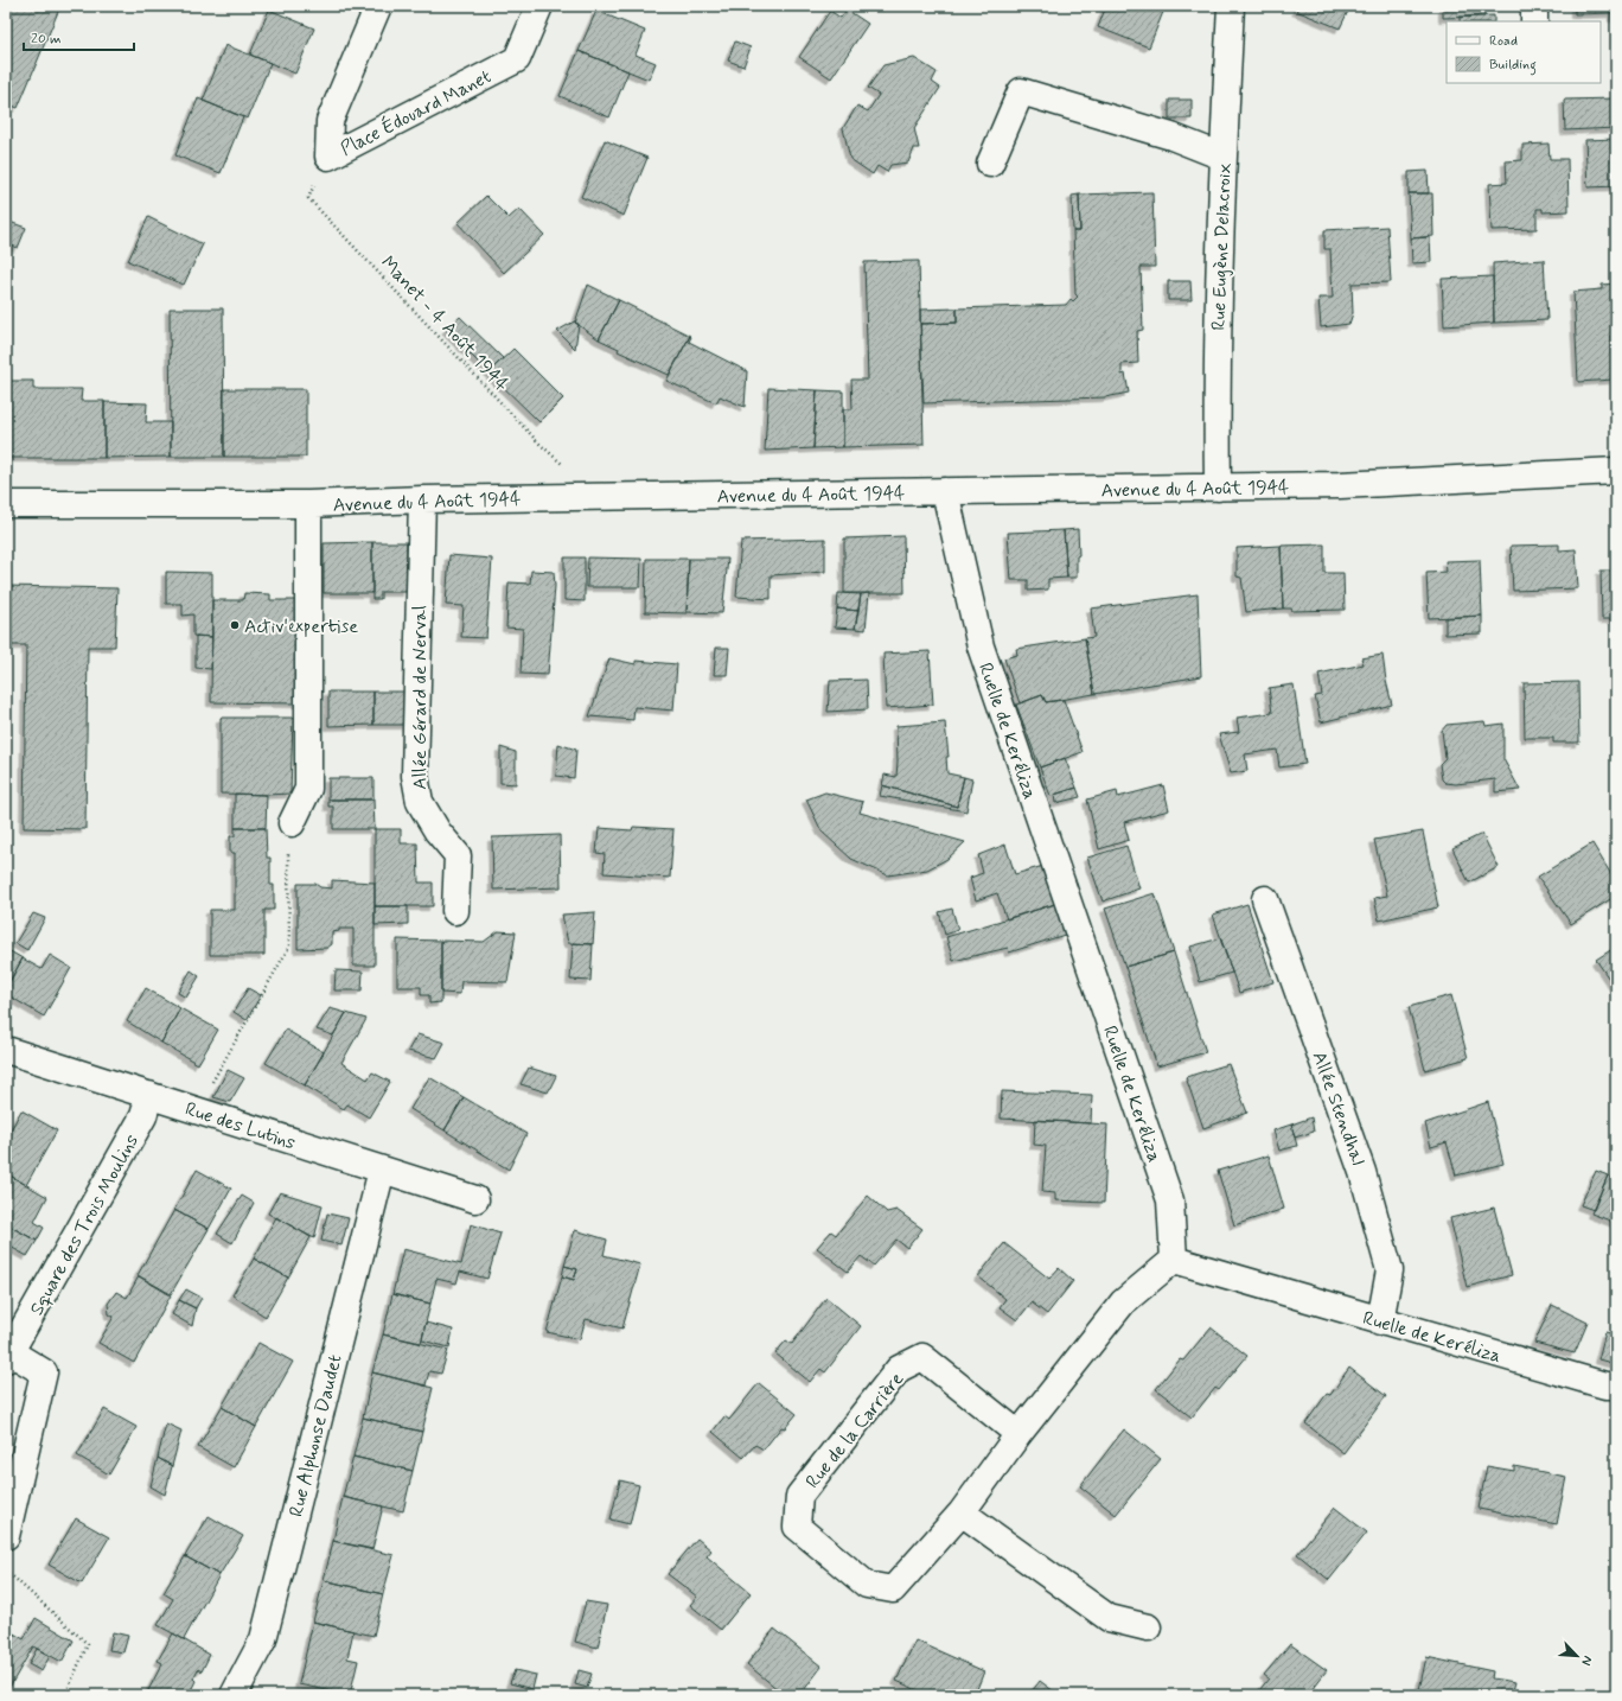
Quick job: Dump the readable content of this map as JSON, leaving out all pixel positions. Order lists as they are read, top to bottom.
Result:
{
  "streets": {
    "street": [
      "Place Édouard Manet",
      "Rue Eugène Delacroix",
      "Avenue du 4 Août 1944",
      "Allée Gérard de Nerval",
      "Ruelle de Keréliza",
      "Allée Stendhal",
      "Rue des Lutins",
      "Square des Trois Moulins",
      "Rue de la Carrière",
      "Rue Alphonse Daudet"
    ],
    "path": ["Manet - 4 Août 1944"]
  },
  "crossings": [
    ["Place Édouard Manet", "Manet - 4 Août 1944"],
    ["Rue Eugène Delacroix", "Avenue du 4 Août 1944"],
    ["Manet - 4 Août 1944", "Avenue du 4 Août 1944"],
    ["Avenue du 4 Août 1944", "Allée Gérard de Nerval"],
    ["Avenue du 4 Août 1944", "Ruelle de Keréliza"],
    ["Ruelle de Keréliza", "Allée Stendhal"],
    ["Ruelle de Keréliza", "Rue de la Carrière"],
    ["Rue des Lutins", "Square des Trois Moulins"],
    ["Rue des Lutins", "Rue Alphonse Daudet"]
  ],
  "places": ["Activ'expertise"],
  "legend": ["Road", "Building"],
  "scale_bar": "20 m",
  "north": "bottom right"
}
